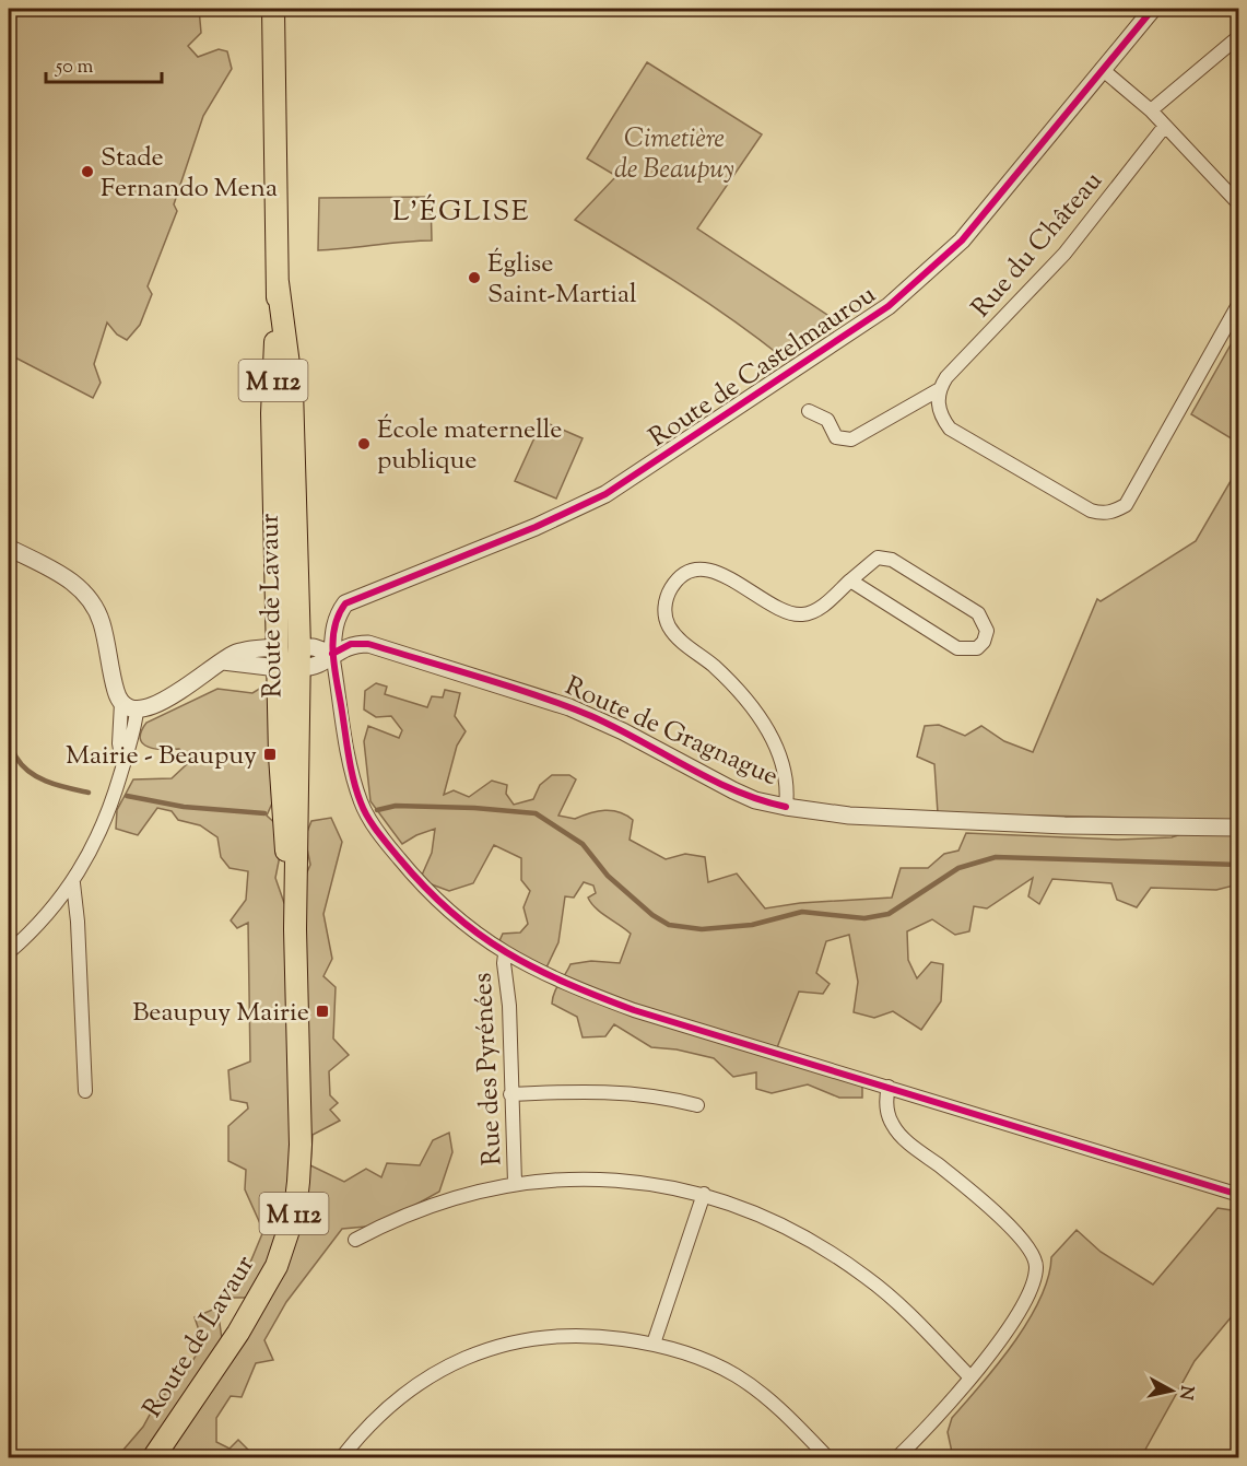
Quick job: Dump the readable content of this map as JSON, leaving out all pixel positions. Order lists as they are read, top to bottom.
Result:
{
  "streets": {
    "main road": ["M 112", "Route de Lavaur"],
    "street": [
      "Rue du Château",
      "Route de Castelmaurou",
      "Route de Gragnague",
      "Rue des Pyrénées"
    ]
  },
  "crossings": [
    ["Route de Castelmaurou", "Route de Gragnague"],
    ["Route de Lavaur", "Route de Gragnague"]
  ],
  "districts": ["L'ÉGLISE"],
  "parks": ["Cimetière de Beaupuy"],
  "places": {
    "other": ["Stade Fernando Mena", "Église Saint-Martial", "École maternelle publique"],
    "transit": ["Mairie - Beaupuy", "Beaupuy Mairie"]
  },
  "scale_bar": "50 m",
  "north": "right"
}
